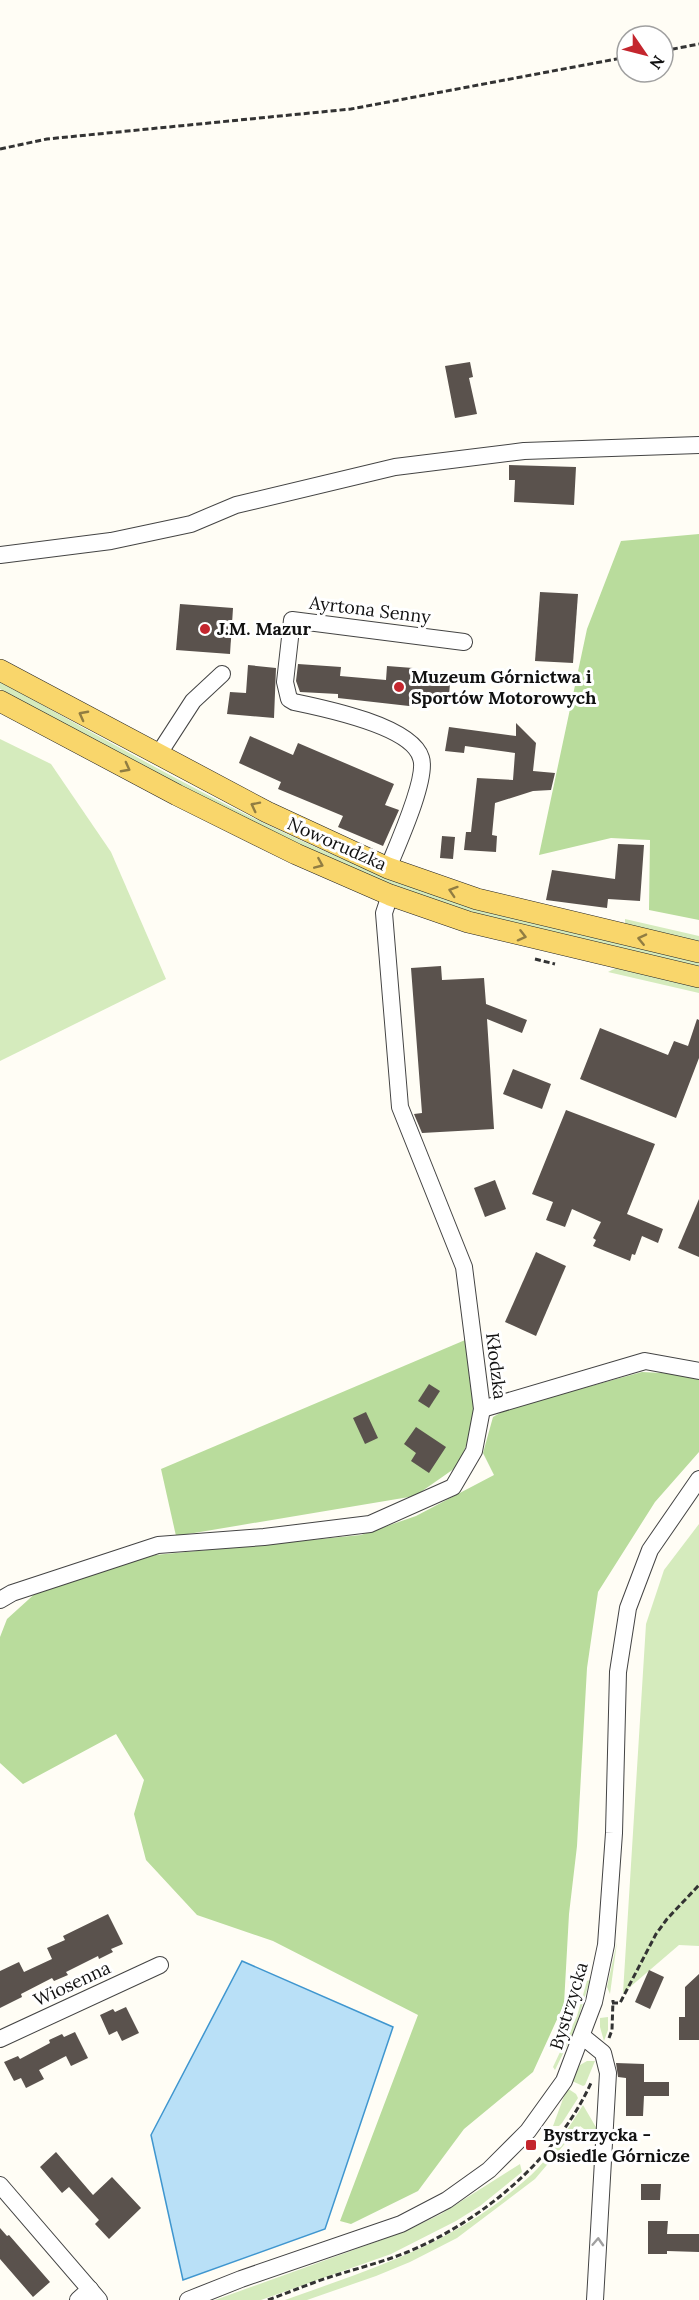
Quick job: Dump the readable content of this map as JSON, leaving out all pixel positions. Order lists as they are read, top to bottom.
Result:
{
  "streets": {
    "main road": ["Noworudzka"],
    "street": [
      "Ayrtona Senny",
      "Kłodzka",
      "Wiosenna",
      "Bystrzycka"
    ]
  },
  "crossings": [
    ["Ayrtona Senny", "Noworudzka"],
    ["Noworudzka", "Kłodzka"]
  ],
  "places": {
    "other": ["J.M. Mazur", "Muzeum Górnictwa i Sportów Motorowych"],
    "transit": ["Bystrzycka - Osiedle Górnicze"]
  },
  "north": "bottom right"
}
